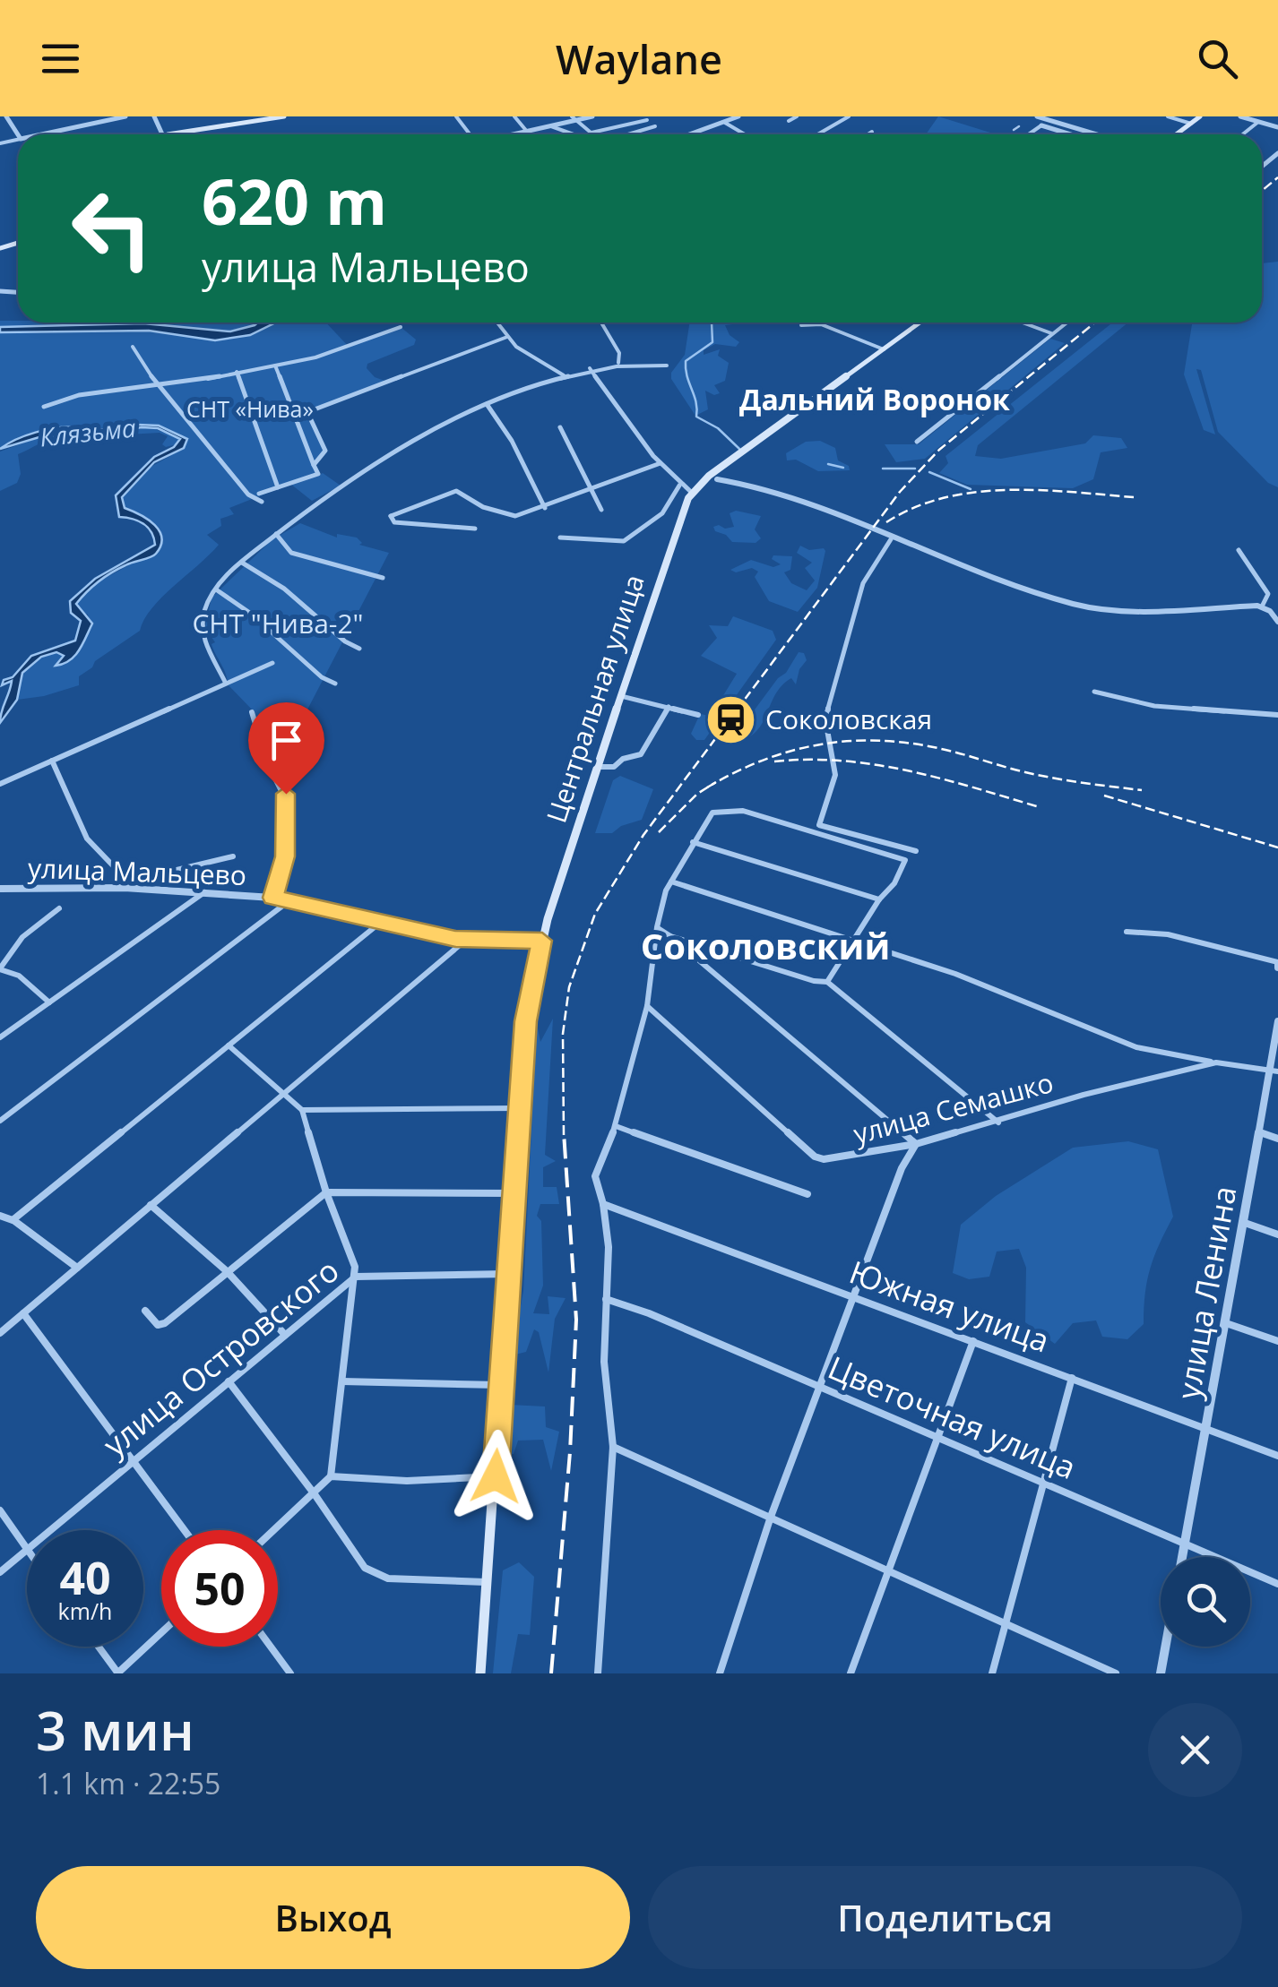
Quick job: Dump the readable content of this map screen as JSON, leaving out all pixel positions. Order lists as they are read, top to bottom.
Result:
{
  "streets": {
    "main road": ["Центральная улица"],
    "street": [
      "улица Мальцево",
      "улица Семашко",
      "улица Ленина",
      "Южная улица",
      "улица Островского",
      "Цветочная улица"
    ]
  },
  "crossings": [
    ["Центральная улица", "улица Мальцево"],
    ["Центральная улица", "улица Островского"],
    ["улица Семашко", "улица Ленина"],
    ["улица Ленина", "Южная улица"],
    ["улица Ленина", "Цветочная улица"]
  ],
  "districts": ["Дальний Воронок", "Соколовский"],
  "water": ["Клязьма"],
  "parks": ["СНТ «Нива»", "СНТ \"Нива-2\""],
  "places": {
    "station": ["Соколовская"]
  },
  "page": {
    "header": "Waylane",
    "turn": ["620 m", "улица Мальцево"],
    "speed": "40 km/h",
    "limit": "50",
    "heading": ["3 мин", "1.1 km · 22:55"],
    "buttons": ["Выход", "Поделиться"]
  }
}
